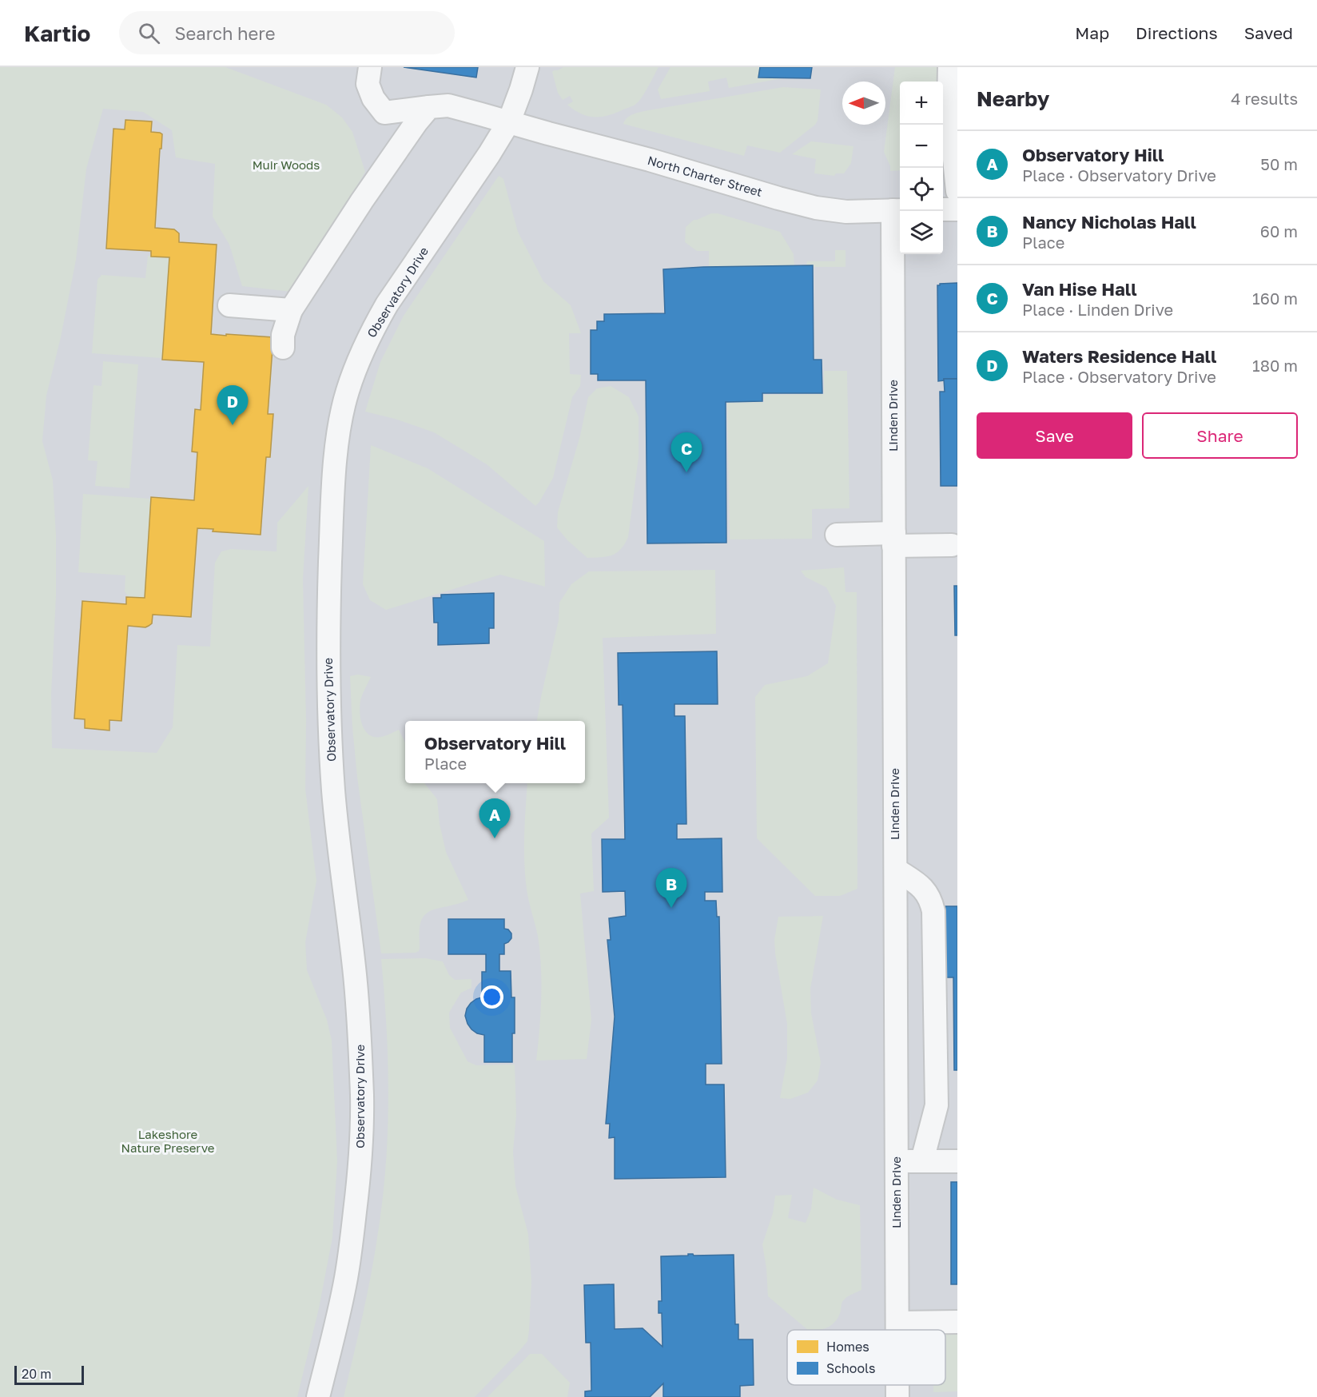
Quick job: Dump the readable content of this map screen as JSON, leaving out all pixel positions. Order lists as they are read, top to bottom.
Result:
{
  "streets": {
    "street": ["North Charter Street", "Observatory Drive", "Linden Drive"]
  },
  "crossings": [
    ["North Charter Street", "Observatory Drive"],
    ["North Charter Street", "Linden Drive"]
  ],
  "parks": ["Muir Woods", "Lakeshore Nature Preserve"],
  "legend": ["Homes", "Schools"],
  "scale_bar": "20 m",
  "north": "left",
  "page": {
    "header": "Kartio",
    "search": "Search here",
    "nav": ["Map", "Directions", "Saved"],
    "heading": ["Nearby", "4 results"],
    "map_buttons": ["+", "−"],
    "list": [
      {
        "mark": "A",
        "name": "Observatory Hill",
        "note": "Place · Observatory Drive",
        "value": "50 m"
      },
      {
        "mark": "B",
        "name": "Nancy Nicholas Hall",
        "note": "Place",
        "value": "60 m"
      },
      {
        "mark": "C",
        "name": "Van Hise Hall",
        "note": "Place · Linden Drive",
        "value": "160 m"
      },
      {
        "mark": "D",
        "name": "Waters Residence Hall",
        "note": "Place · Observatory Drive",
        "value": "180 m"
      }
    ],
    "pins": [
      "D",
      "C",
      "A",
      "B"
    ],
    "buttons": ["Save", "Share"],
    "popup": ["Observatory Hill", "Place"],
    "scale": "20 m"
  }
}
